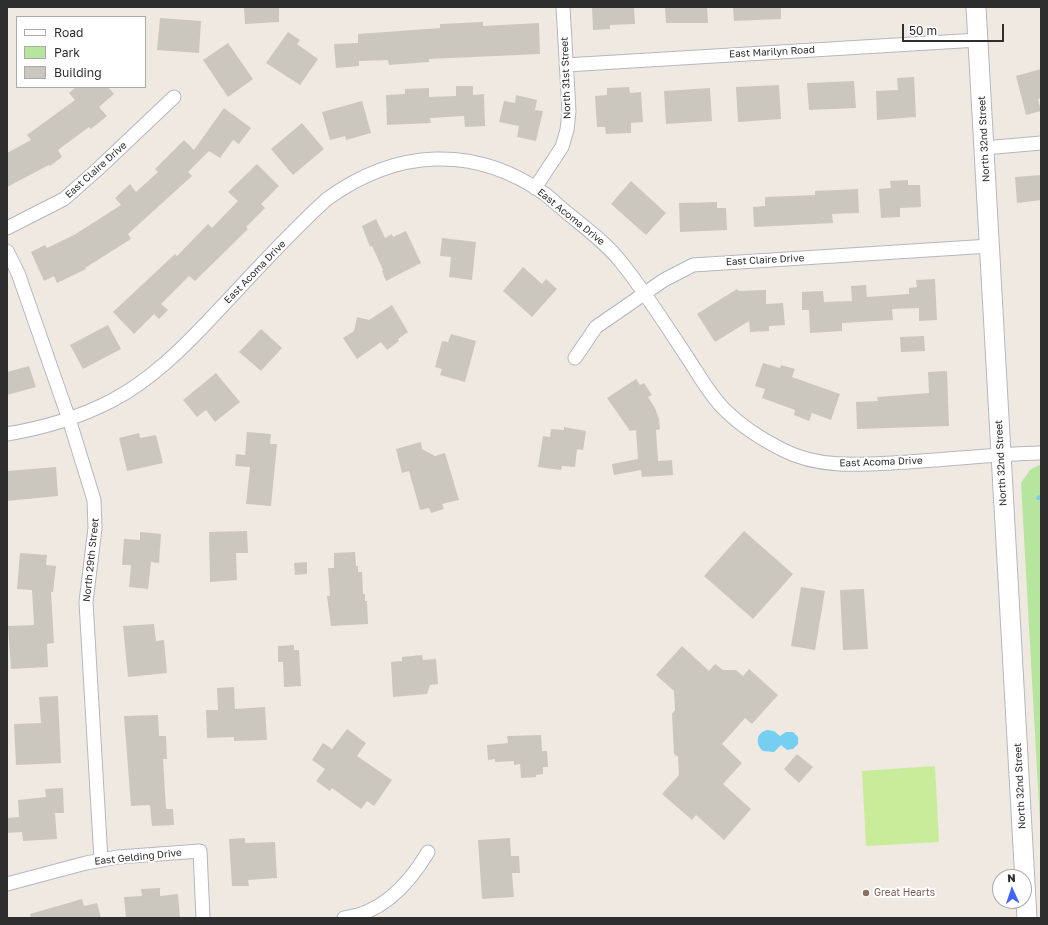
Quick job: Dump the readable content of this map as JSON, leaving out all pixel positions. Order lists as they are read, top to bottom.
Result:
{
  "streets": {
    "main road": ["North 32nd Street"],
    "street": [
      "East Marilyn Road",
      "North 31st Street",
      "East Claire Drive",
      "East Acoma Drive",
      "North 29th Street",
      "East Gelding Drive"
    ]
  },
  "crossings": [
    ["East Marilyn Road", "North 31st Street"],
    ["East Marilyn Road", "North 32nd Street"],
    ["North 31st Street", "East Acoma Drive"],
    ["North 32nd Street", "East Claire Drive"],
    ["North 32nd Street", "East Acoma Drive"],
    ["East Claire Drive", "East Acoma Drive"],
    ["East Acoma Drive", "North 29th Street"],
    ["North 29th Street", "East Gelding Drive"]
  ],
  "places": ["Great Hearts"],
  "legend": ["Road", "Park", "Building"],
  "scale_bar": "50 m",
  "north": "top"
}
